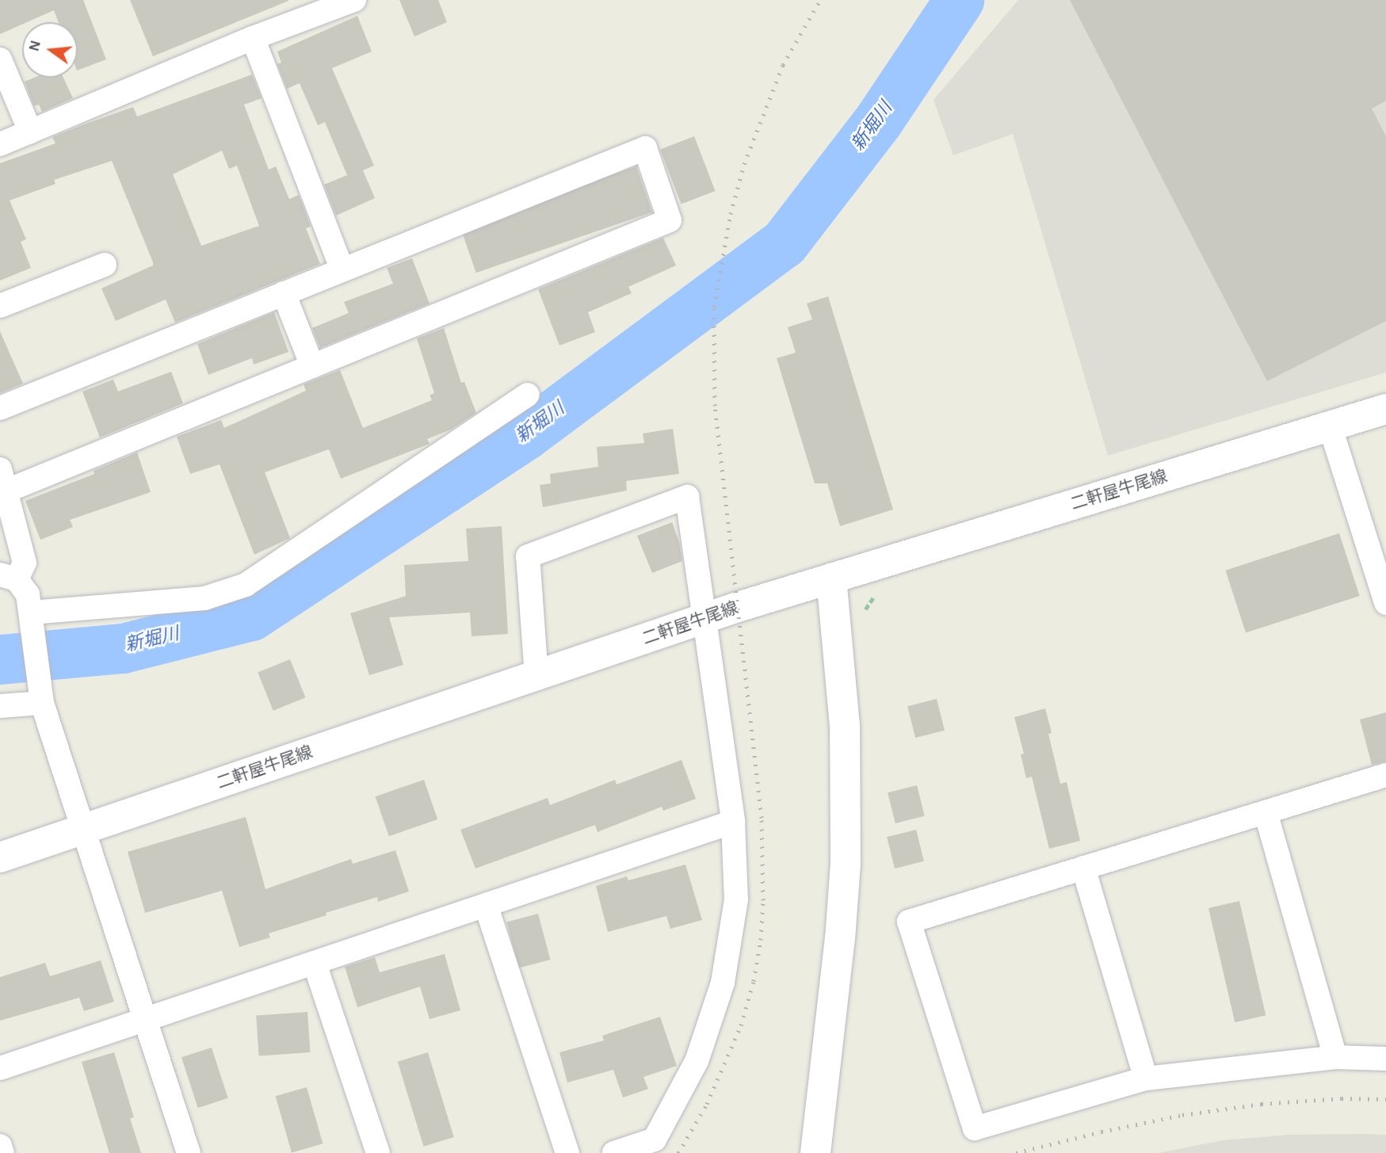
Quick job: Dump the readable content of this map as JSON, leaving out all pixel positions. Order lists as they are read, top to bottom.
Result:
{
  "streets": {
    "street": ["二軒屋牛尾線"]
  },
  "water": ["新堀川"],
  "north": "left"
}
